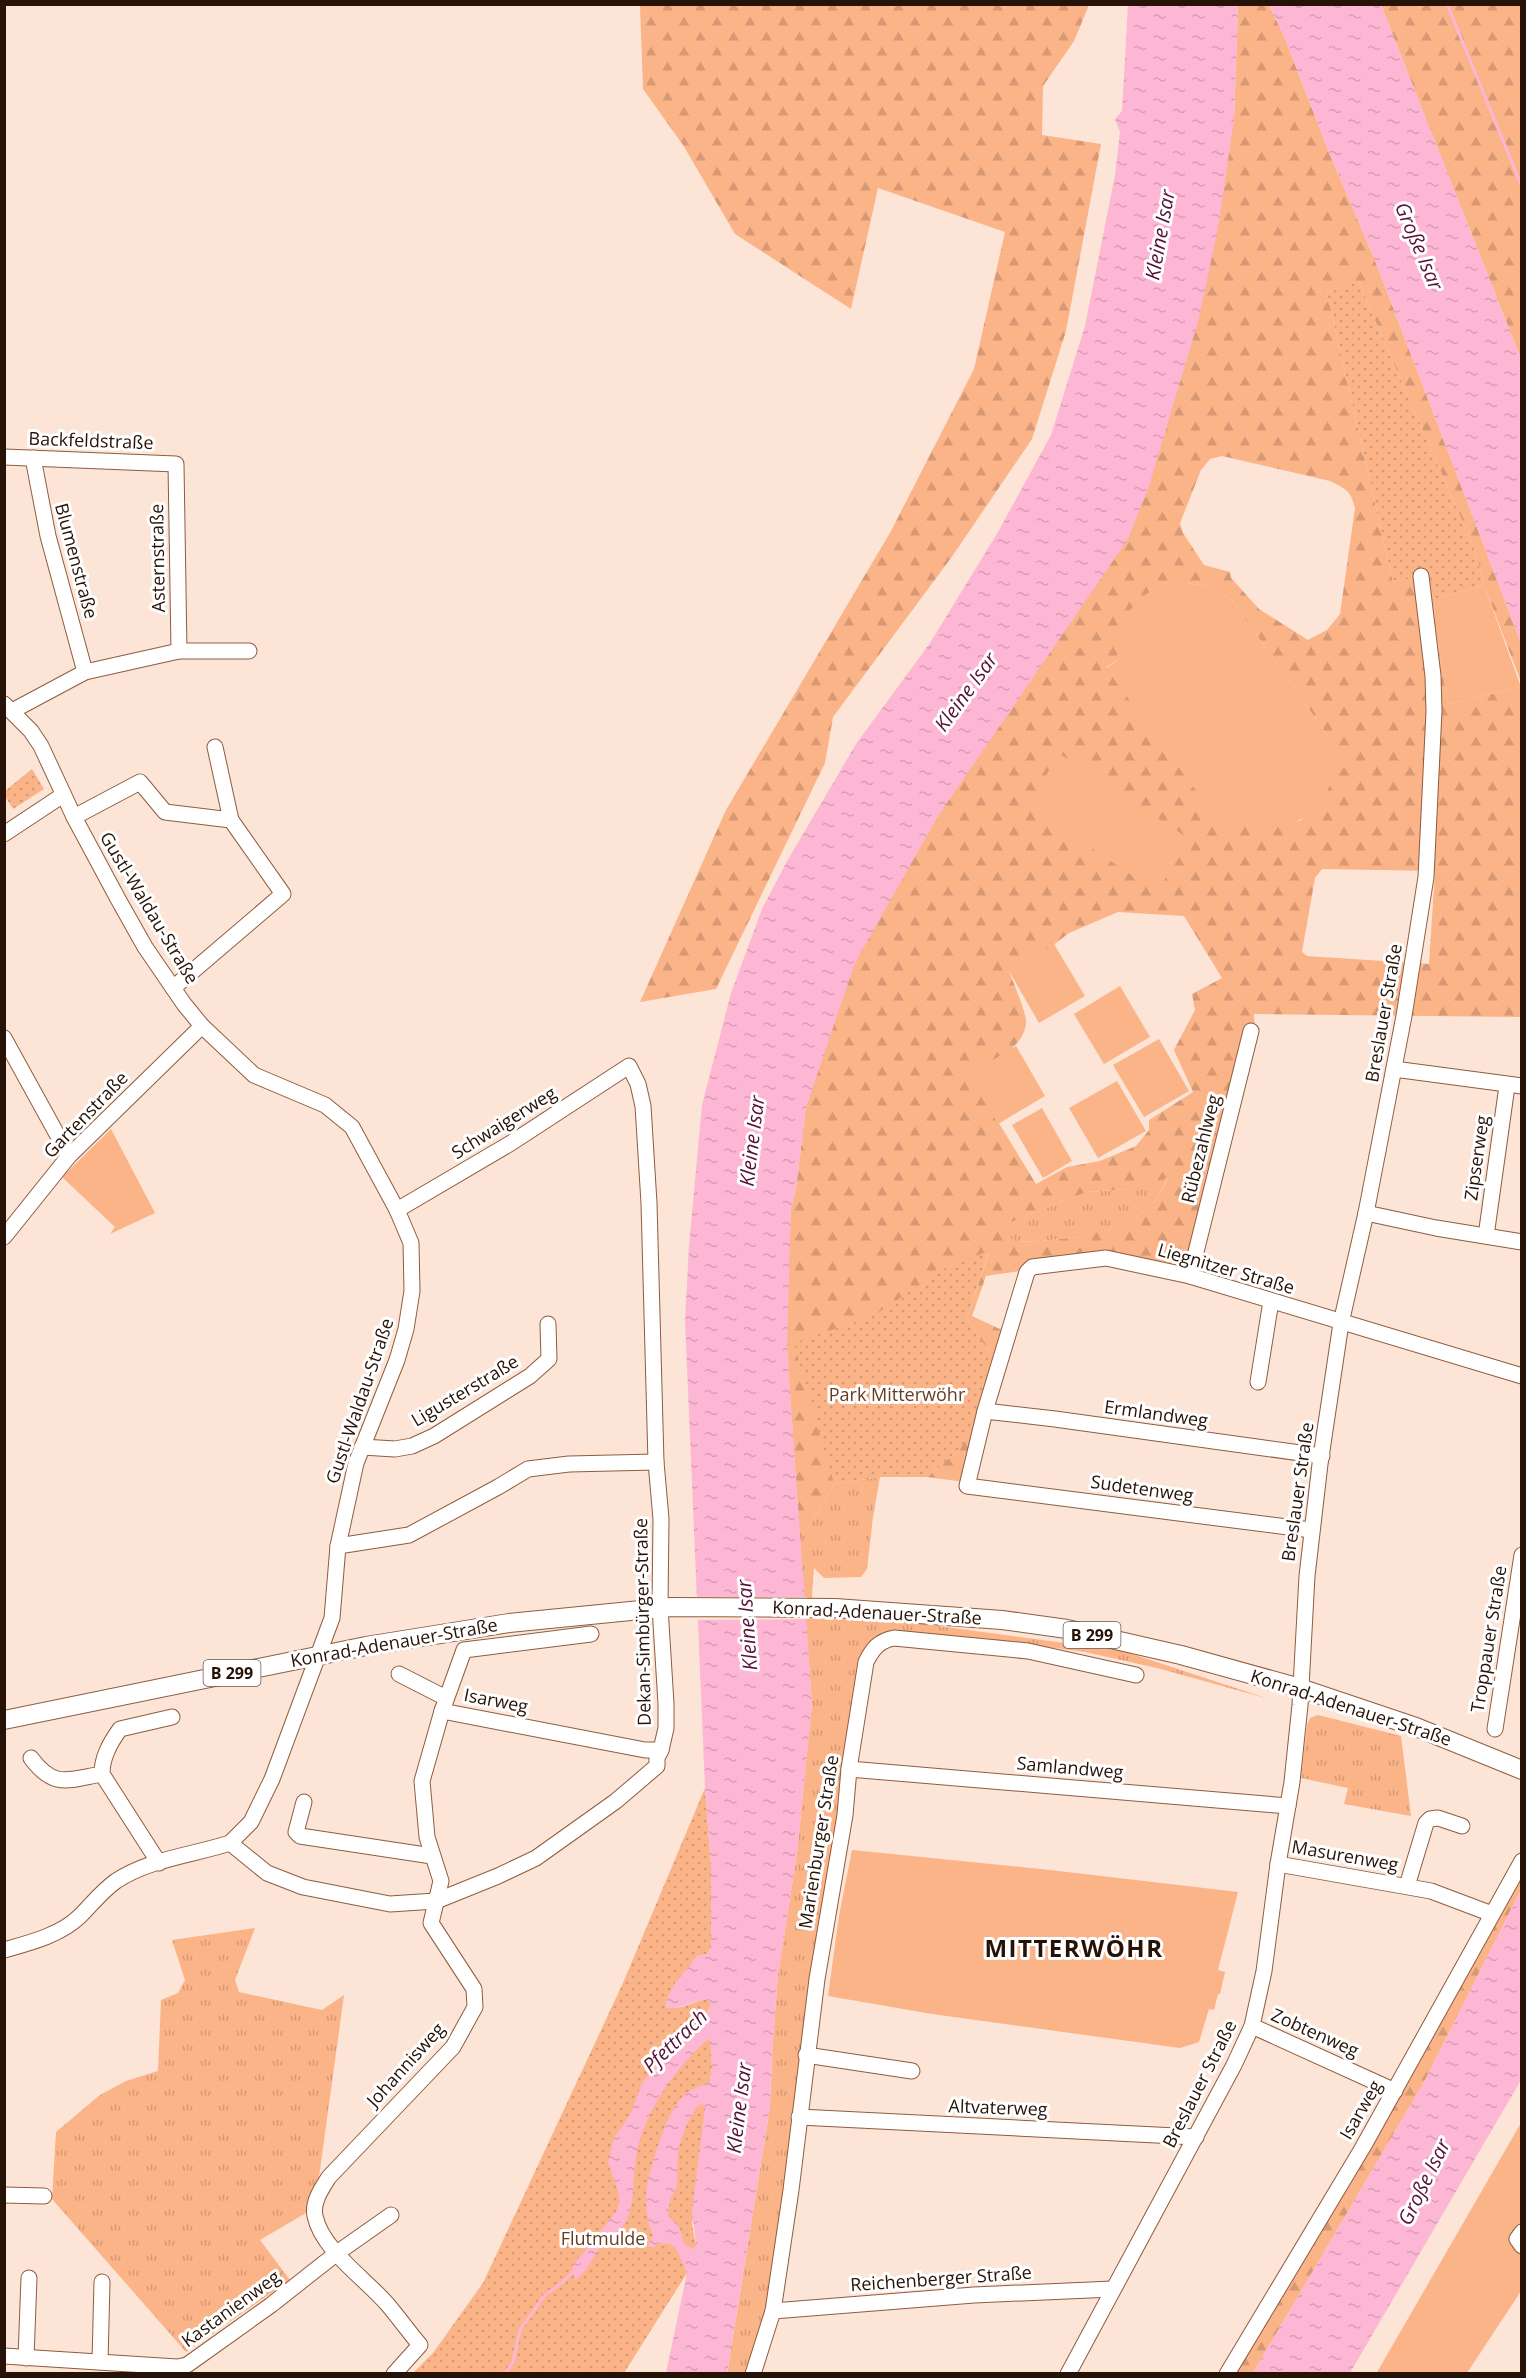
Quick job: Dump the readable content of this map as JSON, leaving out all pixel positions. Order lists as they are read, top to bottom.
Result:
{
  "streets": {
    "main road": ["Konrad-Adenauer-Straße", "B 299"],
    "street": [
      "Backfeldstraße",
      "Asternstraße",
      "Blumenstraße",
      "Gustl-Waldau-Straße",
      "Breslauer Straße",
      "Gartenstraße",
      "Schwaigerweg",
      "Rübezahlweg",
      "Zipserweg",
      "Liegnitzer Straße",
      "Ligusterstraße",
      "Ermlandweg",
      "Sudetenweg",
      "Dekan-Simbürger-Straße",
      "Troppauer Straße",
      "Isarweg",
      "Samlandweg",
      "Marienburger Straße",
      "Masurenweg",
      "Zobtenweg",
      "Johannisweg",
      "Altvaterweg",
      "Reichenberger Straße",
      "Kastanienweg"
    ]
  },
  "crossings": [
    ["Backfeldstraße", "Asternstraße"],
    ["Backfeldstraße", "Blumenstraße"],
    ["Gustl-Waldau-Straße", "Gartenstraße"],
    ["Gustl-Waldau-Straße", "Schwaigerweg"],
    ["Gustl-Waldau-Straße", "Ligusterstraße"],
    ["Gustl-Waldau-Straße", "Konrad-Adenauer-Straße"],
    ["Gustl-Waldau-Straße", "Dekan-Simbürger-Straße"],
    ["Breslauer Straße", "Liegnitzer Straße"],
    ["Breslauer Straße", "Ermlandweg"],
    ["Breslauer Straße", "Sudetenweg"],
    ["Breslauer Straße", "Konrad-Adenauer-Straße"],
    ["Breslauer Straße", "Samlandweg"],
    ["Breslauer Straße", "Masurenweg"],
    ["Breslauer Straße", "Zobtenweg"],
    ["Breslauer Straße", "Altvaterweg"],
    ["Breslauer Straße", "Reichenberger Straße"],
    ["Schwaigerweg", "Dekan-Simbürger-Straße"],
    ["Rübezahlweg", "Liegnitzer Straße"],
    ["Liegnitzer Straße", "Ermlandweg"],
    ["Liegnitzer Straße", "Sudetenweg"],
    ["Konrad-Adenauer-Straße", "Dekan-Simbürger-Straße"],
    ["Dekan-Simbürger-Straße", "Isarweg"],
    ["Dekan-Simbürger-Straße", "Johannisweg"],
    ["Isarweg", "Masurenweg"],
    ["Isarweg", "Zobtenweg"],
    ["Isarweg", "Johannisweg"],
    ["Samlandweg", "Marienburger Straße"],
    ["Marienburger Straße", "Altvaterweg"],
    ["Marienburger Straße", "Reichenberger Straße"],
    ["Johannisweg", "Kastanienweg"]
  ],
  "districts": ["MITTERWÖHR"],
  "water": ["Kleine Isar", "Große Isar", "Pfettrach"],
  "parks": ["Park Mitterwöhr", "Flutmulde"]
}
